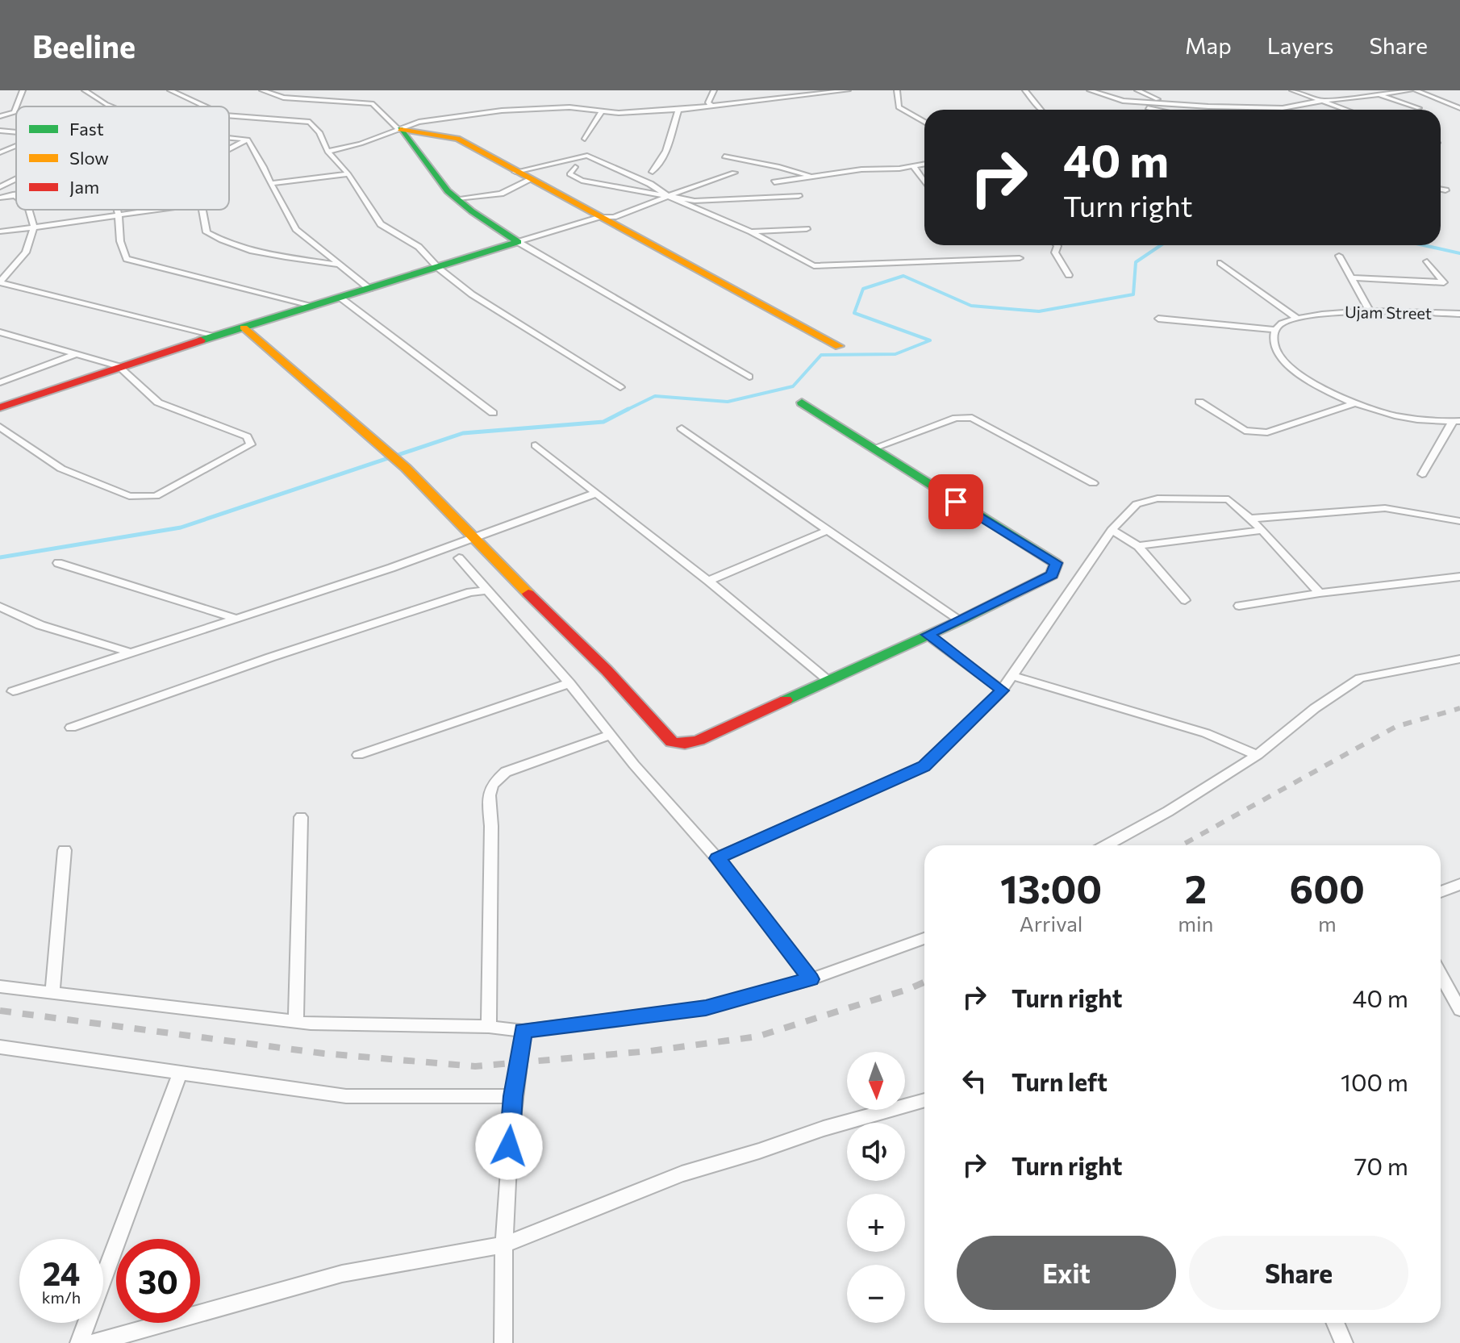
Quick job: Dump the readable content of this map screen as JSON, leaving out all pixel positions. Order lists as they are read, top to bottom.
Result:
{
  "streets": {
    "street": ["Ujam Street"]
  },
  "legend": ["Fast", "Slow", "Jam"],
  "north": "bottom",
  "page": {
    "header": "Beeline",
    "nav": ["Map", "Layers", "Share"],
    "turn": ["40 m", "Turn right"],
    "eta": [
      "13:00",
      "Arrival",
      "2",
      "min",
      "600",
      "m"
    ],
    "list": [
      {
        "name": "Turn right",
        "value": "40 m"
      },
      {
        "name": "Turn left",
        "value": "100 m"
      },
      {
        "name": "Turn right",
        "value": "70 m"
      }
    ],
    "map_buttons": ["+", "−"],
    "buttons": ["Exit", "Share"],
    "speed": "24 km/h",
    "limit": "30"
  }
}
